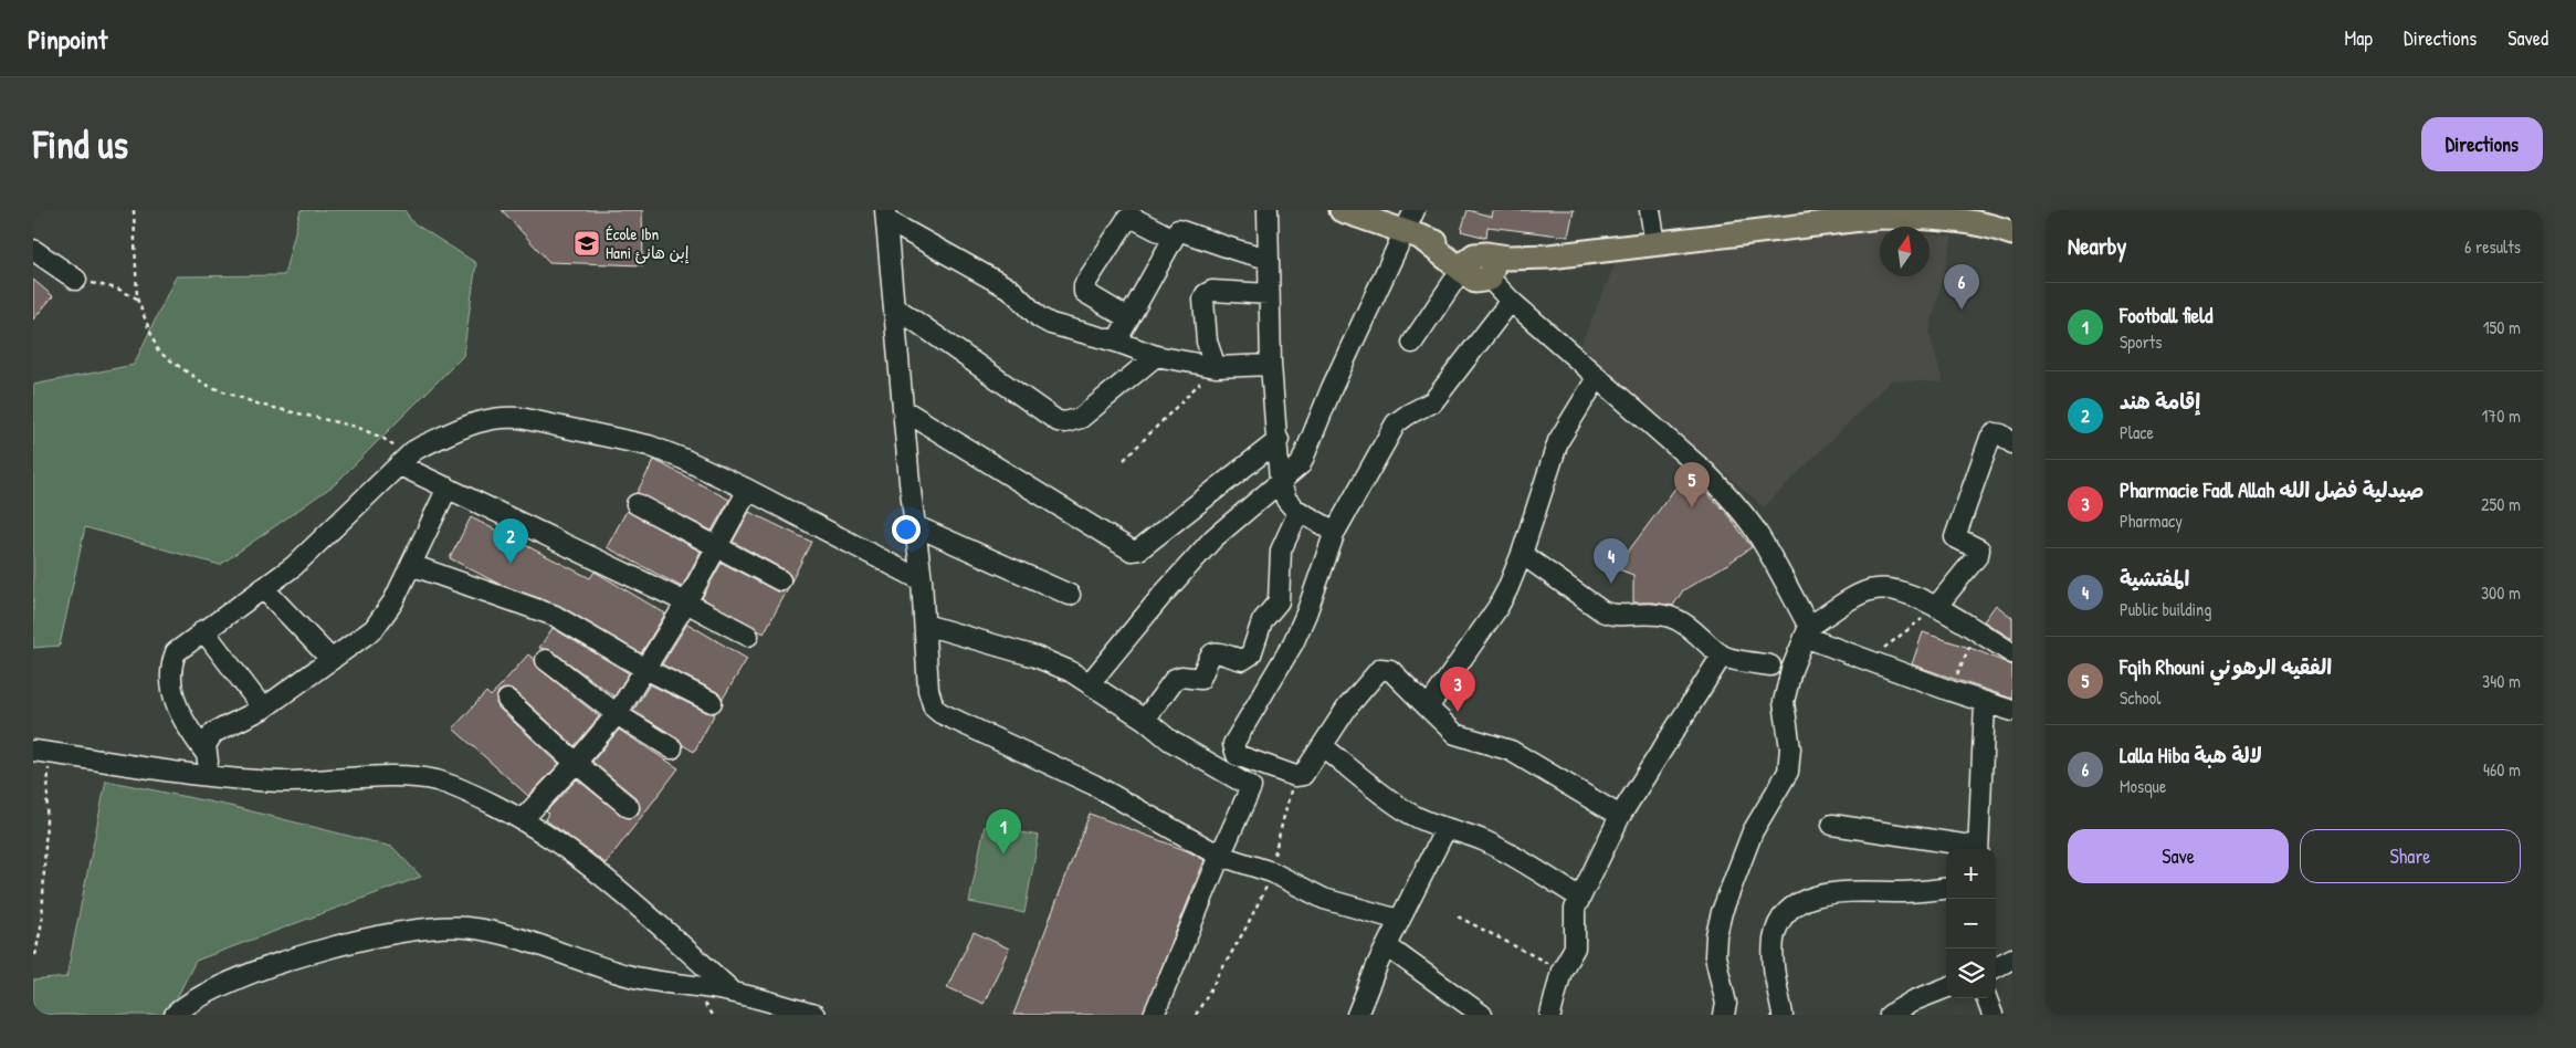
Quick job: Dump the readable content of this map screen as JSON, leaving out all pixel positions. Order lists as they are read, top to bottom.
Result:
{
  "places": {
    "school or university": ["École Ibn Hani إبن هانئ"]
  },
  "north": "top",
  "page": {
    "header": "Pinpoint",
    "nav": ["Map", "Directions", "Saved"],
    "buttons": [
      "Directions",
      ["Save", "Share"]
    ],
    "title": "Find us",
    "heading": ["Nearby", "6 results"],
    "pins": [
      "6",
      "5",
      "2",
      "4",
      "3",
      "1"
    ],
    "list": [
      {
        "mark": "1",
        "name": "Football field",
        "note": "Sports",
        "value": "150 m"
      },
      {
        "mark": "2",
        "name": "إقامة هند",
        "note": "Place",
        "value": "170 m"
      },
      {
        "mark": "3",
        "name": "Pharmacie Fadl Allah صيدلية فضل الله",
        "note": "Pharmacy",
        "value": "250 m"
      },
      {
        "mark": "4",
        "name": "المفتشية",
        "note": "Public building",
        "value": "300 m"
      },
      {
        "mark": "5",
        "name": "Fqih Rhouni الفقيه الرهوني",
        "note": "School",
        "value": "340 m"
      },
      {
        "mark": "6",
        "name": "Lalla Hiba لالة هبة",
        "note": "Mosque",
        "value": "460 m"
      }
    ],
    "map_buttons": ["+", "−"]
  }
}
